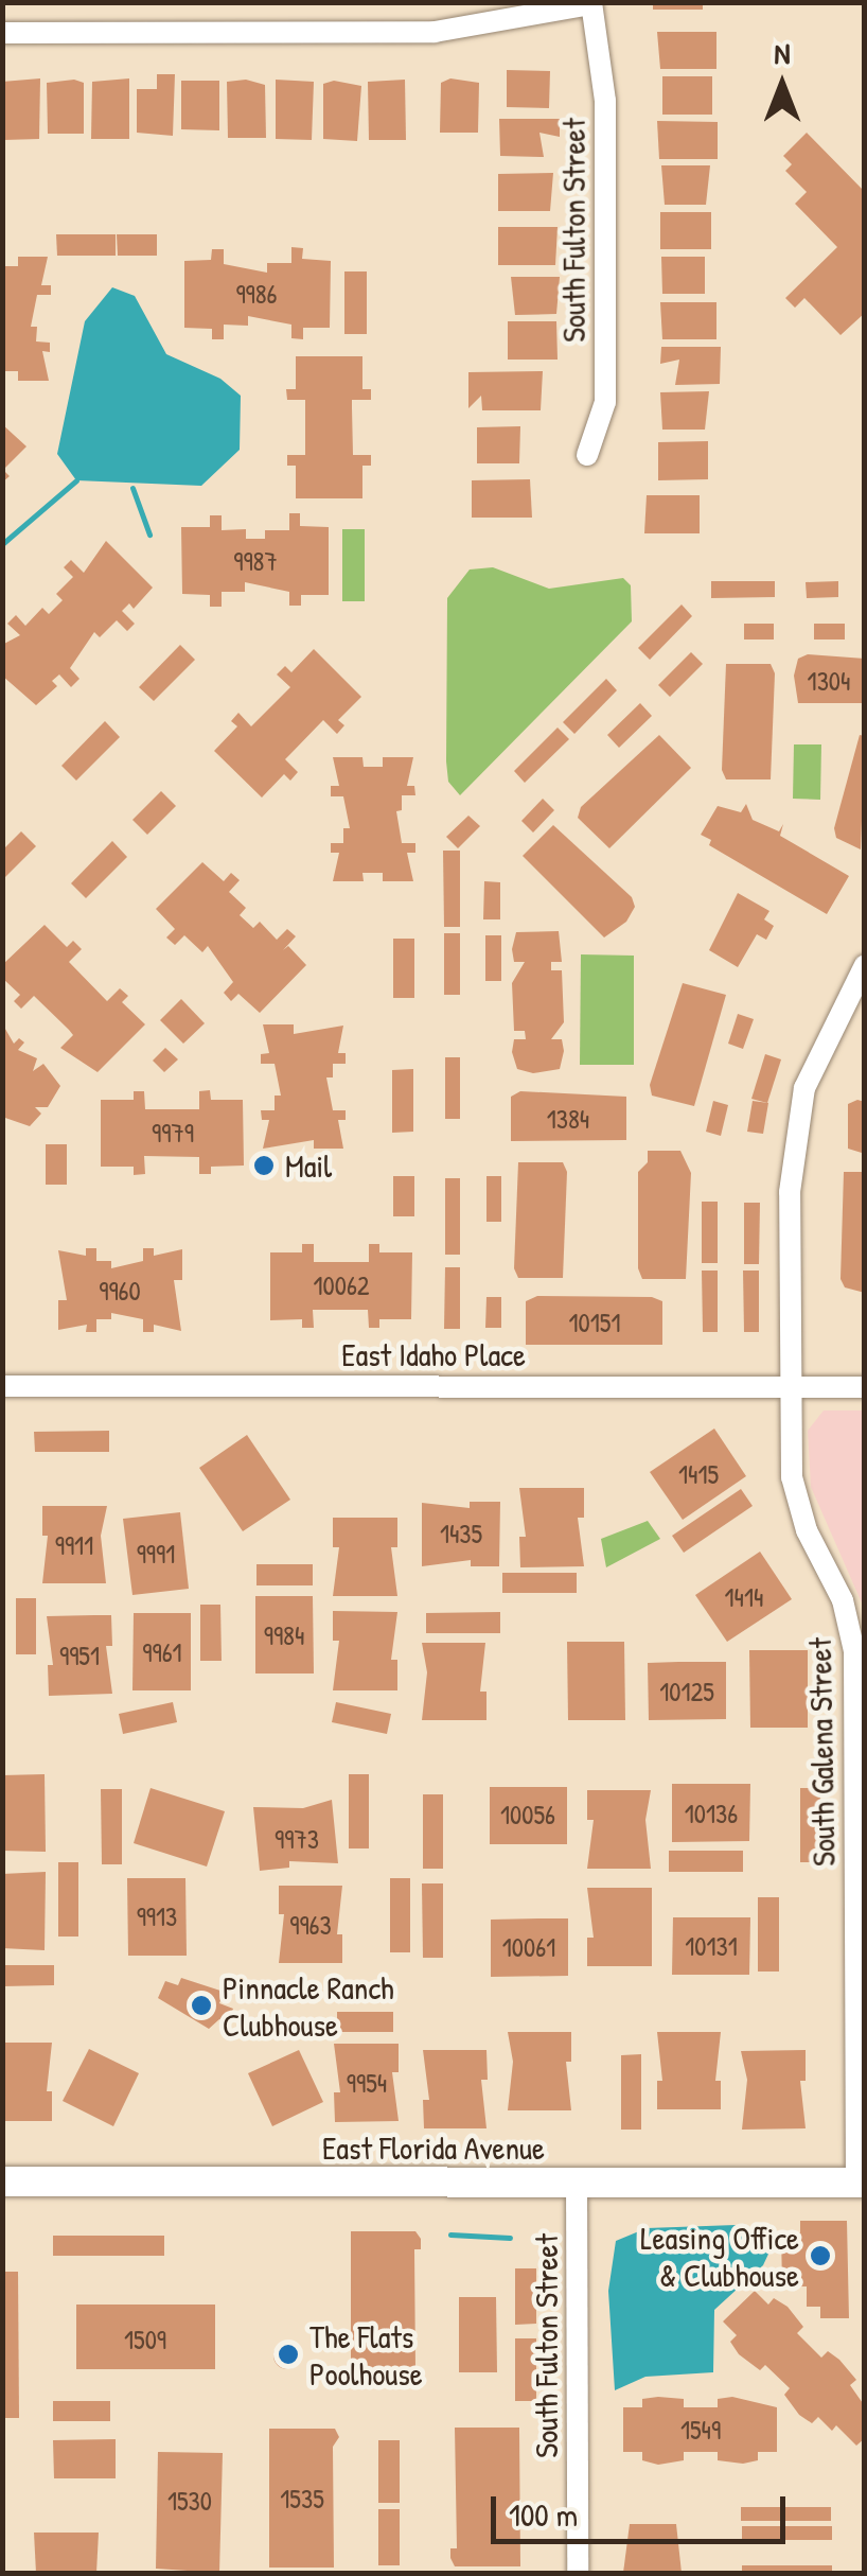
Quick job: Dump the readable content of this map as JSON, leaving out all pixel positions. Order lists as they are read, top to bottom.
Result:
{
  "streets": {
    "main road": ["East Florida Avenue"],
    "street": ["South Fulton Street", "East Idaho Place", "South Galena Street"]
  },
  "crossings": [
    ["South Fulton Street", "East Florida Avenue"],
    ["East Idaho Place", "South Galena Street"],
    ["South Galena Street", "East Florida Avenue"]
  ],
  "places": [
    "Mail",
    "Pinnacle Ranch Clubhouse",
    "Leasing Office & Clubhouse",
    "The Flats Poolhouse"
  ],
  "house_numbers": [
    "9986",
    "9987",
    "1304",
    "1384",
    "9979",
    "10062",
    "9960",
    "10151",
    "1415",
    "1435",
    "9911",
    "9991",
    "1414",
    "9984",
    "9961",
    "9951",
    "10125",
    "10136",
    "10056",
    "9973",
    "9913",
    "9963",
    "10131",
    "10061",
    "9954",
    "1509",
    "1549",
    "1535",
    "1530"
  ],
  "scale_bar": "100 m",
  "north": "top"
}
